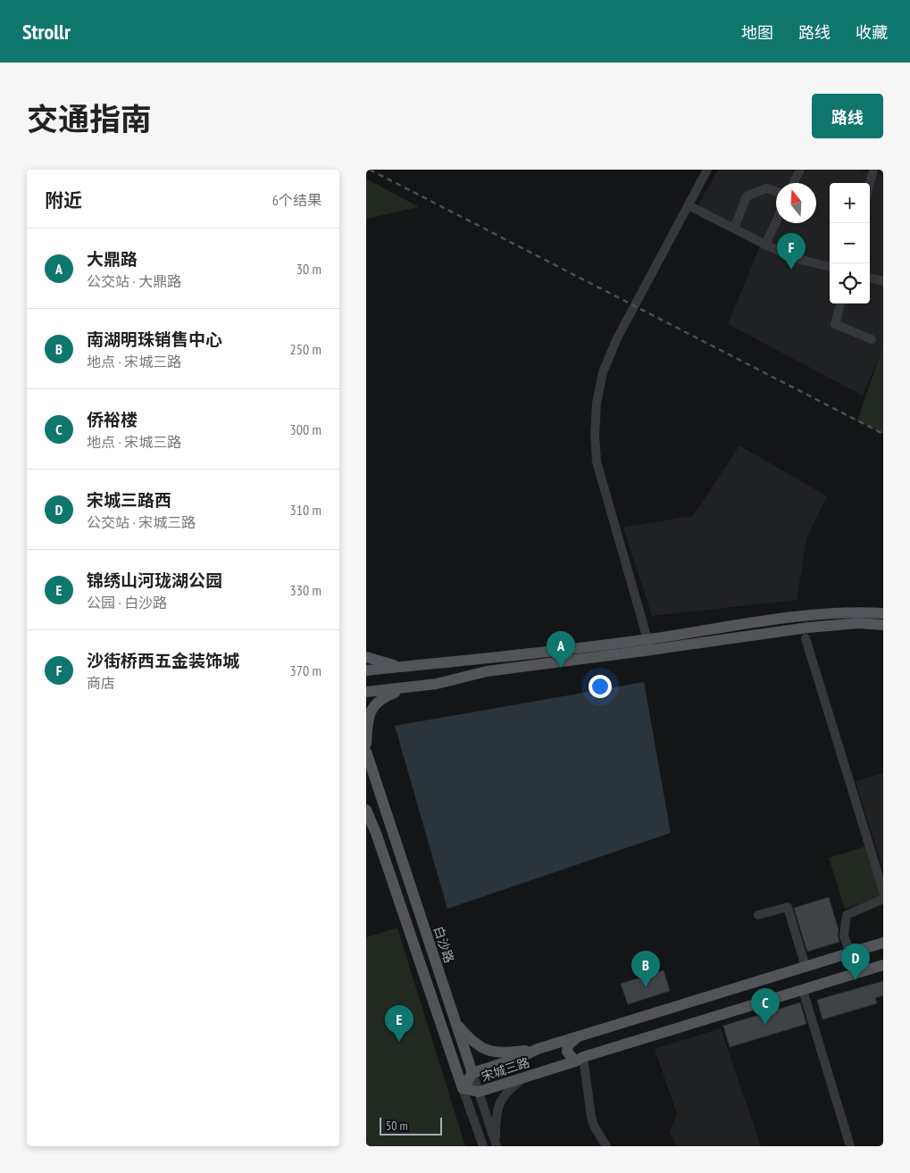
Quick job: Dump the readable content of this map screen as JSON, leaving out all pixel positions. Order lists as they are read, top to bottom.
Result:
{
  "streets": {
    "main road": ["白沙路", "宋城三路"]
  },
  "crossings": [
    ["白沙路", "宋城三路"]
  ],
  "scale_bar": "50 m",
  "north": "top",
  "page": {
    "header": "Strollr",
    "nav": ["地图", "路线", "收藏"],
    "title": "交通指南",
    "buttons": "路线",
    "heading": ["附近", "6个结果"],
    "map_buttons": ["+", "−"],
    "list": [
      {
        "mark": "A",
        "name": "大鼎路",
        "note": "公交站 · 大鼎路",
        "value": "30 m"
      },
      {
        "mark": "B",
        "name": "南湖明珠销售中心",
        "note": "地点 · 宋城三路",
        "value": "250 m"
      },
      {
        "mark": "C",
        "name": "侨裕楼",
        "note": "地点 · 宋城三路",
        "value": "300 m"
      },
      {
        "mark": "D",
        "name": "宋城三路西",
        "note": "公交站 · 宋城三路",
        "value": "310 m"
      },
      {
        "mark": "E",
        "name": "锦绣山河珑湖公园",
        "note": "公园 · 白沙路",
        "value": "330 m"
      },
      {
        "mark": "F",
        "name": "沙街桥西五金装饰城",
        "note": "商店",
        "value": "370 m"
      }
    ],
    "pins": [
      "F",
      "A",
      "D",
      "B",
      "C",
      "E"
    ],
    "scale": "50 m"
  }
}
